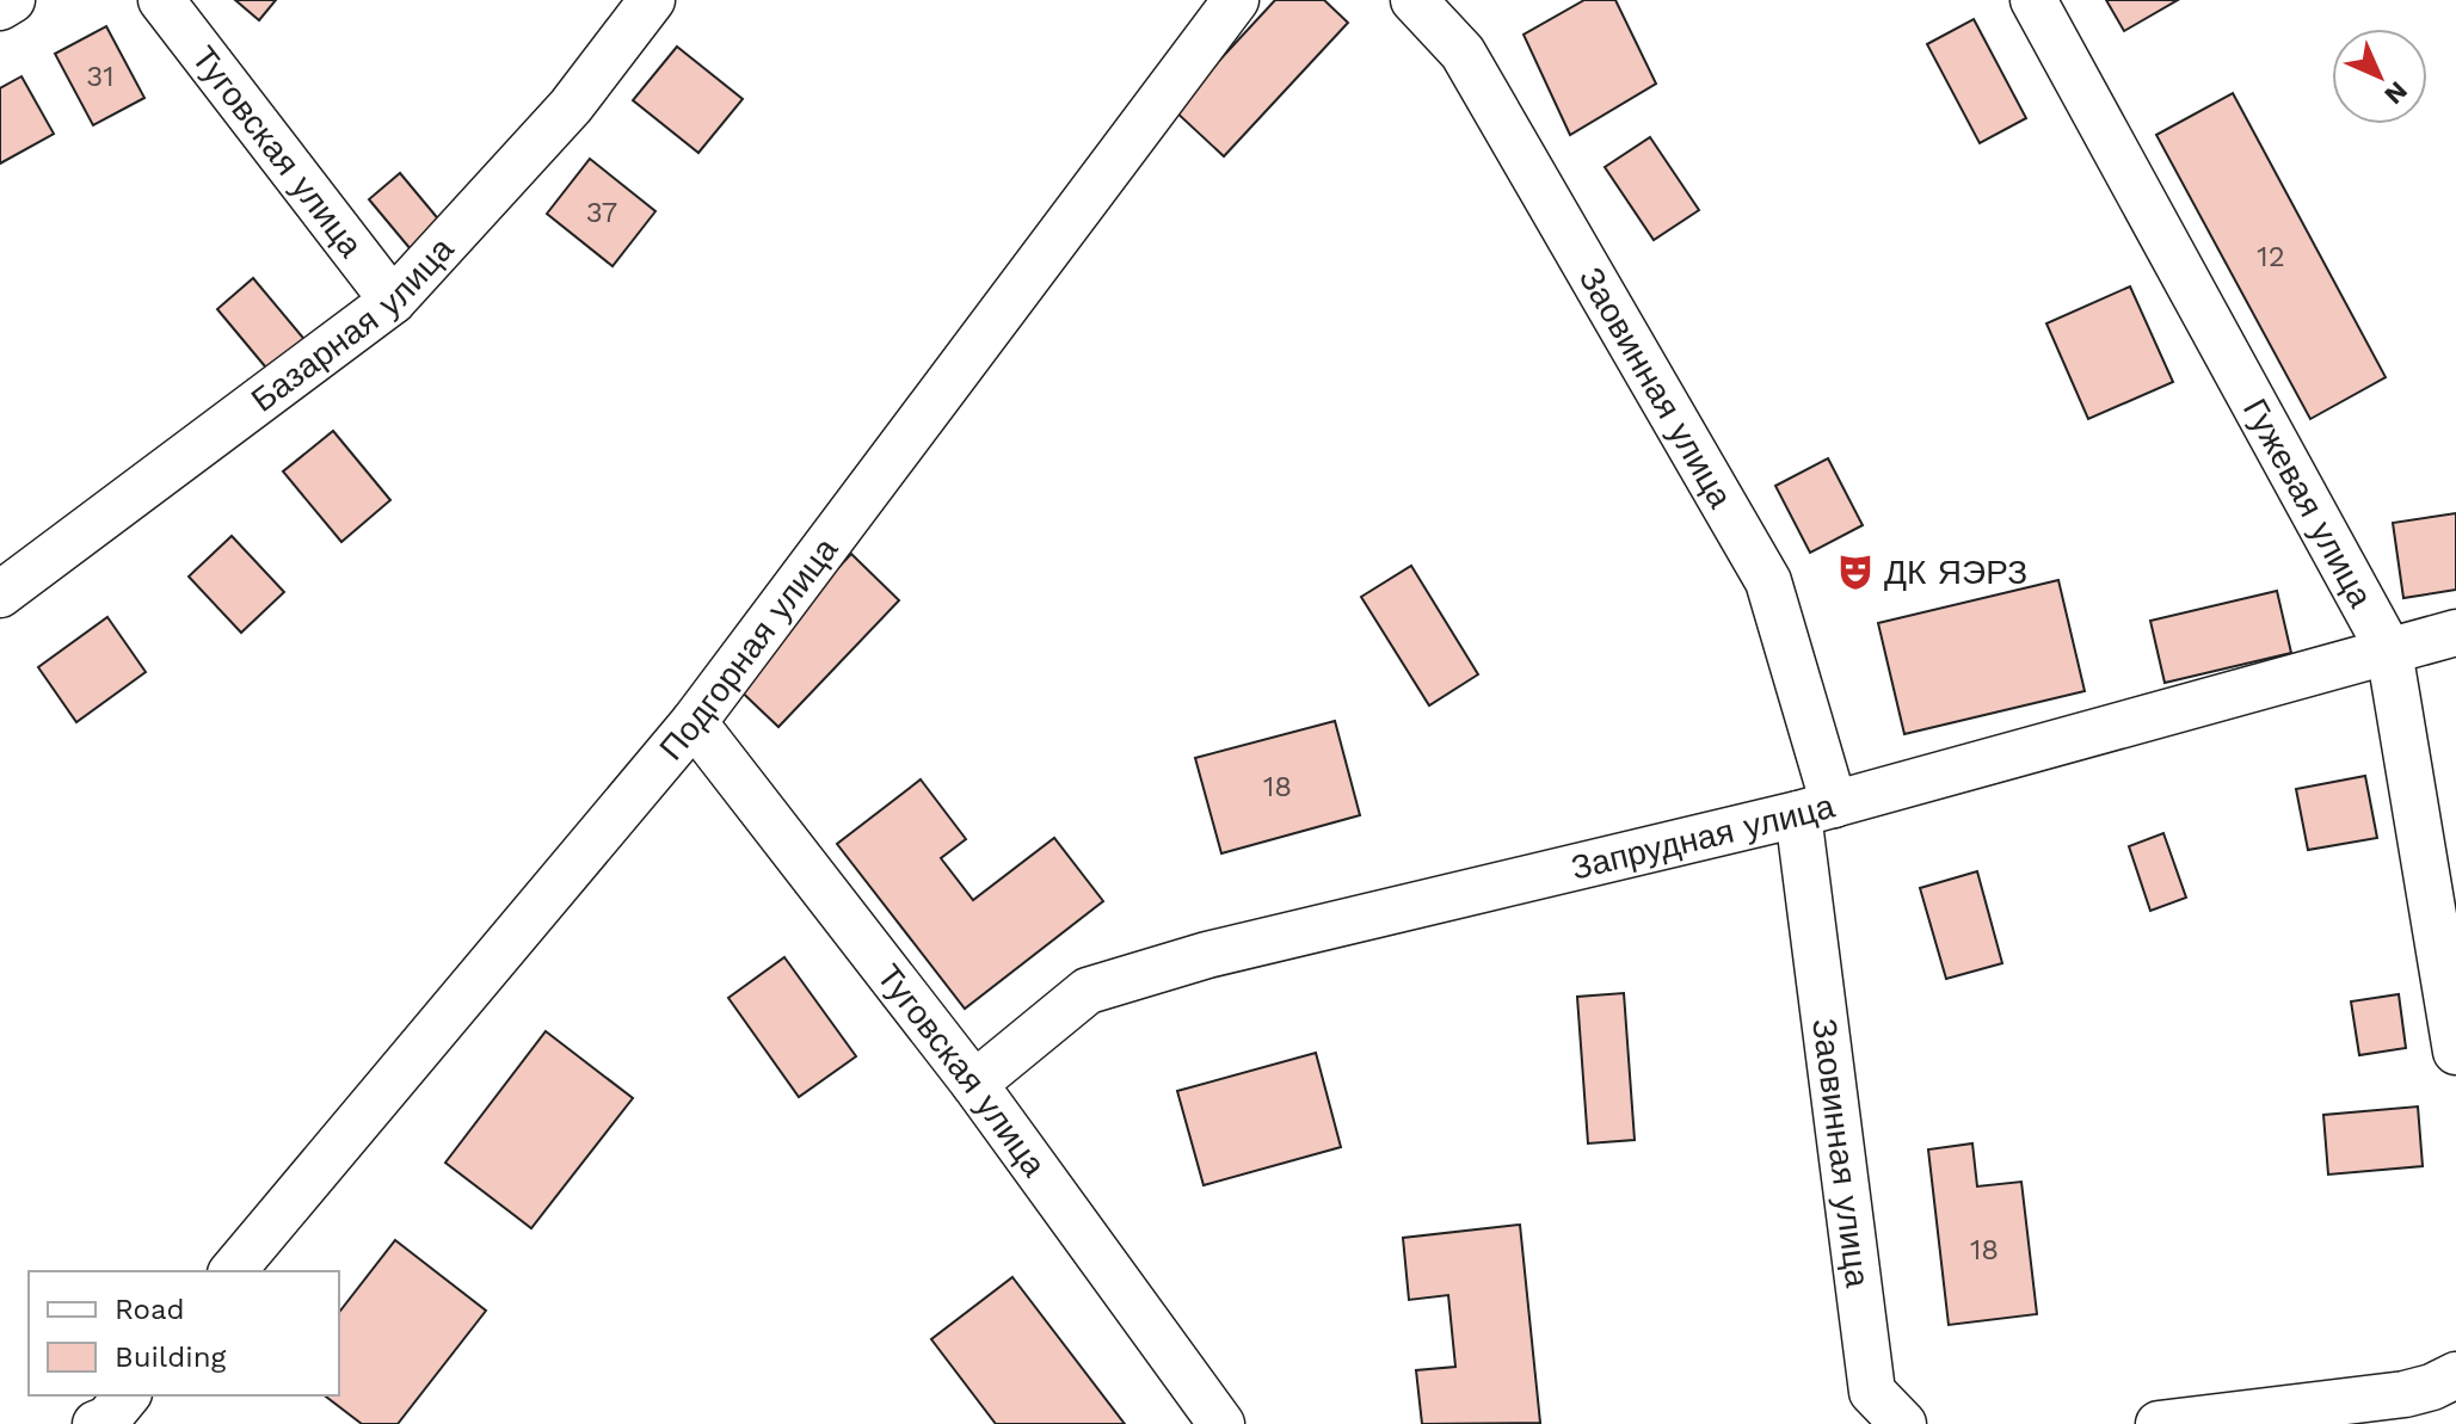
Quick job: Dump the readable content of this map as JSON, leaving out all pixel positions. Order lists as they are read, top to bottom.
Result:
{
  "streets": {
    "street": [
      "Туговская улица",
      "Базарная улица",
      "Заовинная улица",
      "Гужевая улица",
      "Подгорная улица",
      "Запрудная улица"
    ]
  },
  "crossings": [
    ["Туговская улица", "Базарная улица"],
    ["Туговская улица", "Подгорная улица"],
    ["Туговская улица", "Запрудная улица"],
    ["Заовинная улица", "Запрудная улица"],
    ["Гужевая улица", "Запрудная улица"]
  ],
  "places": {
    "theatre": ["ДК ЯЭРЗ"]
  },
  "house_numbers": [
    "31",
    "37",
    "12",
    "18",
    "18"
  ],
  "legend": ["Road", "Building"],
  "north": "bottom right"
}
